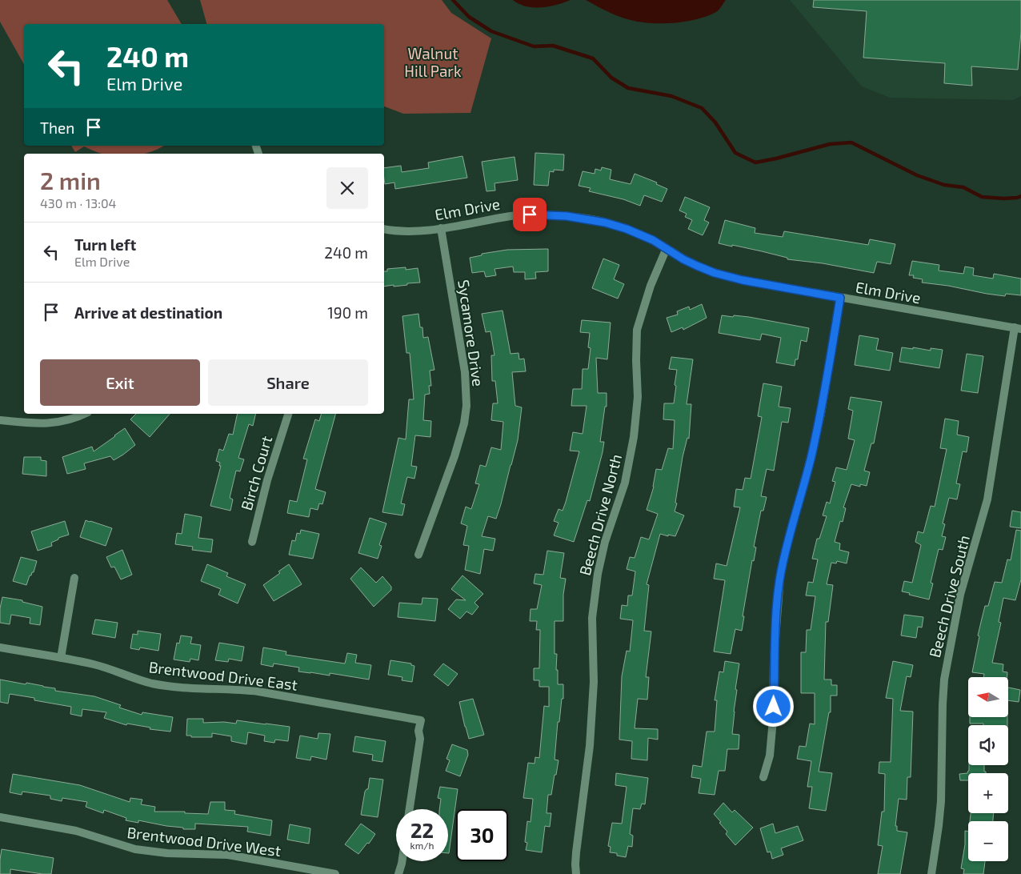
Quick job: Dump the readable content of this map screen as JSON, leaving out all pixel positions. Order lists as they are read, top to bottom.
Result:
{
  "streets": {
    "street": [
      "Elm Drive",
      "Sycamore Drive",
      "Birch Court",
      "Beech Drive North",
      "Beech Drive South",
      "Brentwood Drive East",
      "Brentwood Drive West"
    ]
  },
  "crossings": [
    ["Elm Drive", "Sycamore Drive"],
    ["Elm Drive", "Beech Drive North"],
    ["Elm Drive", "Beech Drive South"]
  ],
  "parks": ["Walnut Hill Park"],
  "north": "left",
  "page": {
    "turn": ["240 m", "Elm Drive"],
    "then": "Then",
    "heading": ["2 min", "430 m · 13:04"],
    "list": [
      {
        "name": "Turn left",
        "note": "Elm Drive",
        "value": "240 m"
      },
      {
        "name": "Arrive at destination",
        "value": "190 m"
      }
    ],
    "buttons": ["Exit", "Share"],
    "map_buttons": ["+", "−"],
    "speed": "22 km/h",
    "limit": "30"
  }
}
